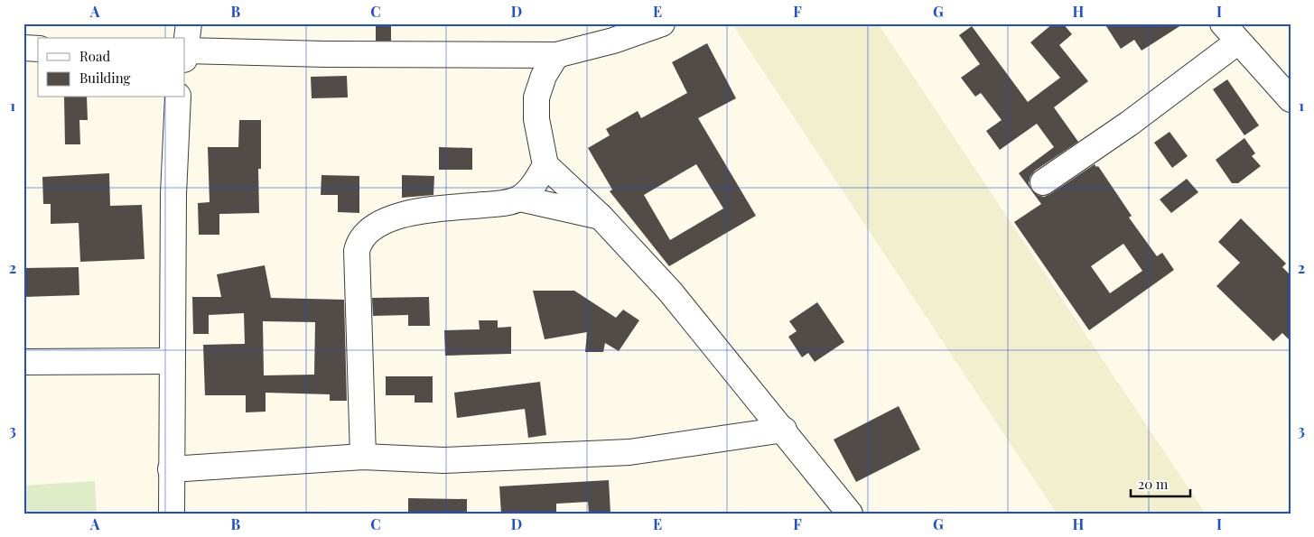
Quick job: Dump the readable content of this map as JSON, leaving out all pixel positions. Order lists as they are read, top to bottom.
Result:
{
  "legend": ["Road", "Building"],
  "scale_bar": "20 m",
  "grid": {
    "columns": [
      "A",
      "B",
      "C",
      "D",
      "E",
      "F",
      "G",
      "H",
      "I"
    ],
    "rows": ["1", "2", "3"]
  }
}
